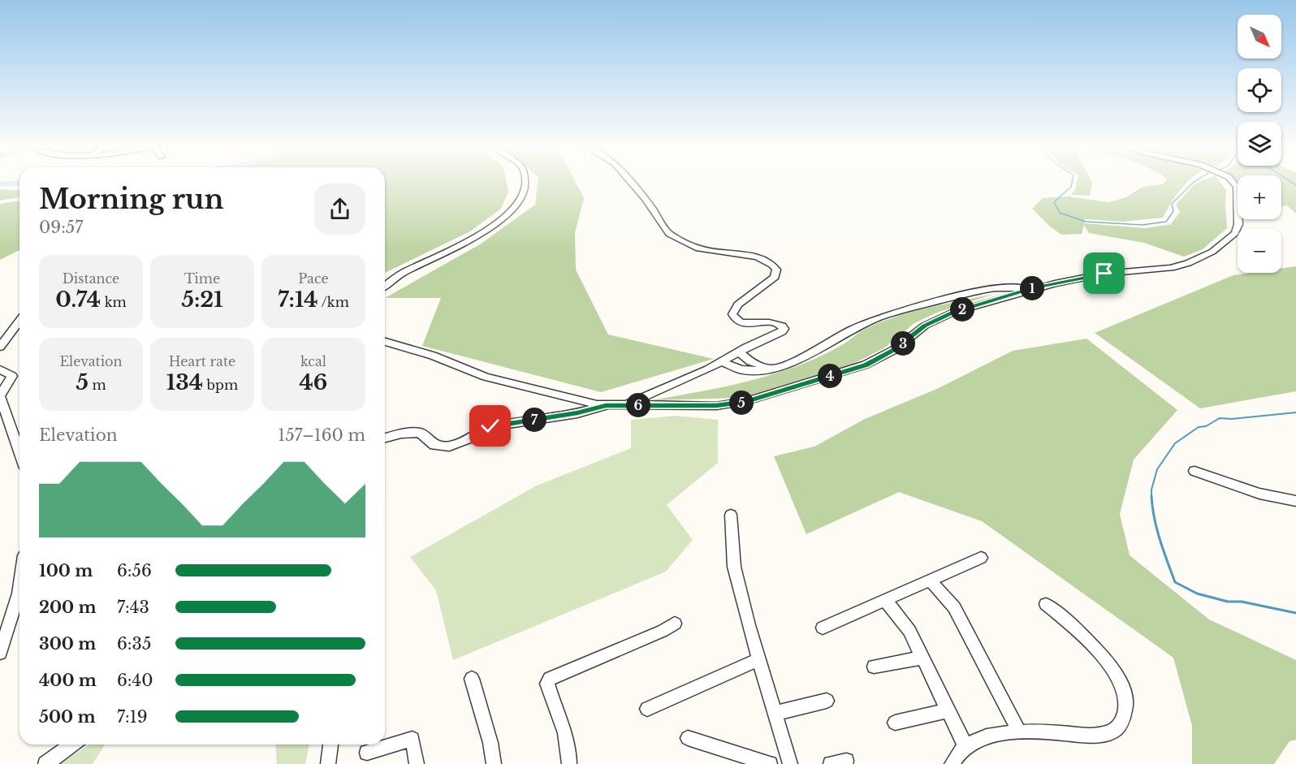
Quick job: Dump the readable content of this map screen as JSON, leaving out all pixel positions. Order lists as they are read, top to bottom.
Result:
{
  "north": "bottom right",
  "page": {
    "map_buttons": ["+", "−"],
    "heading": ["Morning run", "09:57"],
    "stats": [
      ["Distance", "0.74 km"],
      ["Time", "5:21"],
      ["Pace", "7:14 /km"],
      ["Elevation", "5 m"],
      ["Heart rate", "134 bpm"],
      ["kcal", "46"]
    ],
    "pins": [
      "1",
      "2",
      "3",
      "4",
      "5",
      "6",
      "7"
    ],
    "chart": ["Elevation", "157–160 m"],
    "list": [
      {
        "name": "100 m",
        "note": "6:56"
      },
      {
        "name": "200 m",
        "note": "7:43"
      },
      {
        "name": "300 m",
        "note": "6:35"
      },
      {
        "name": "400 m",
        "note": "6:40"
      },
      {
        "name": "500 m",
        "note": "7:19"
      }
    ]
  }
}
